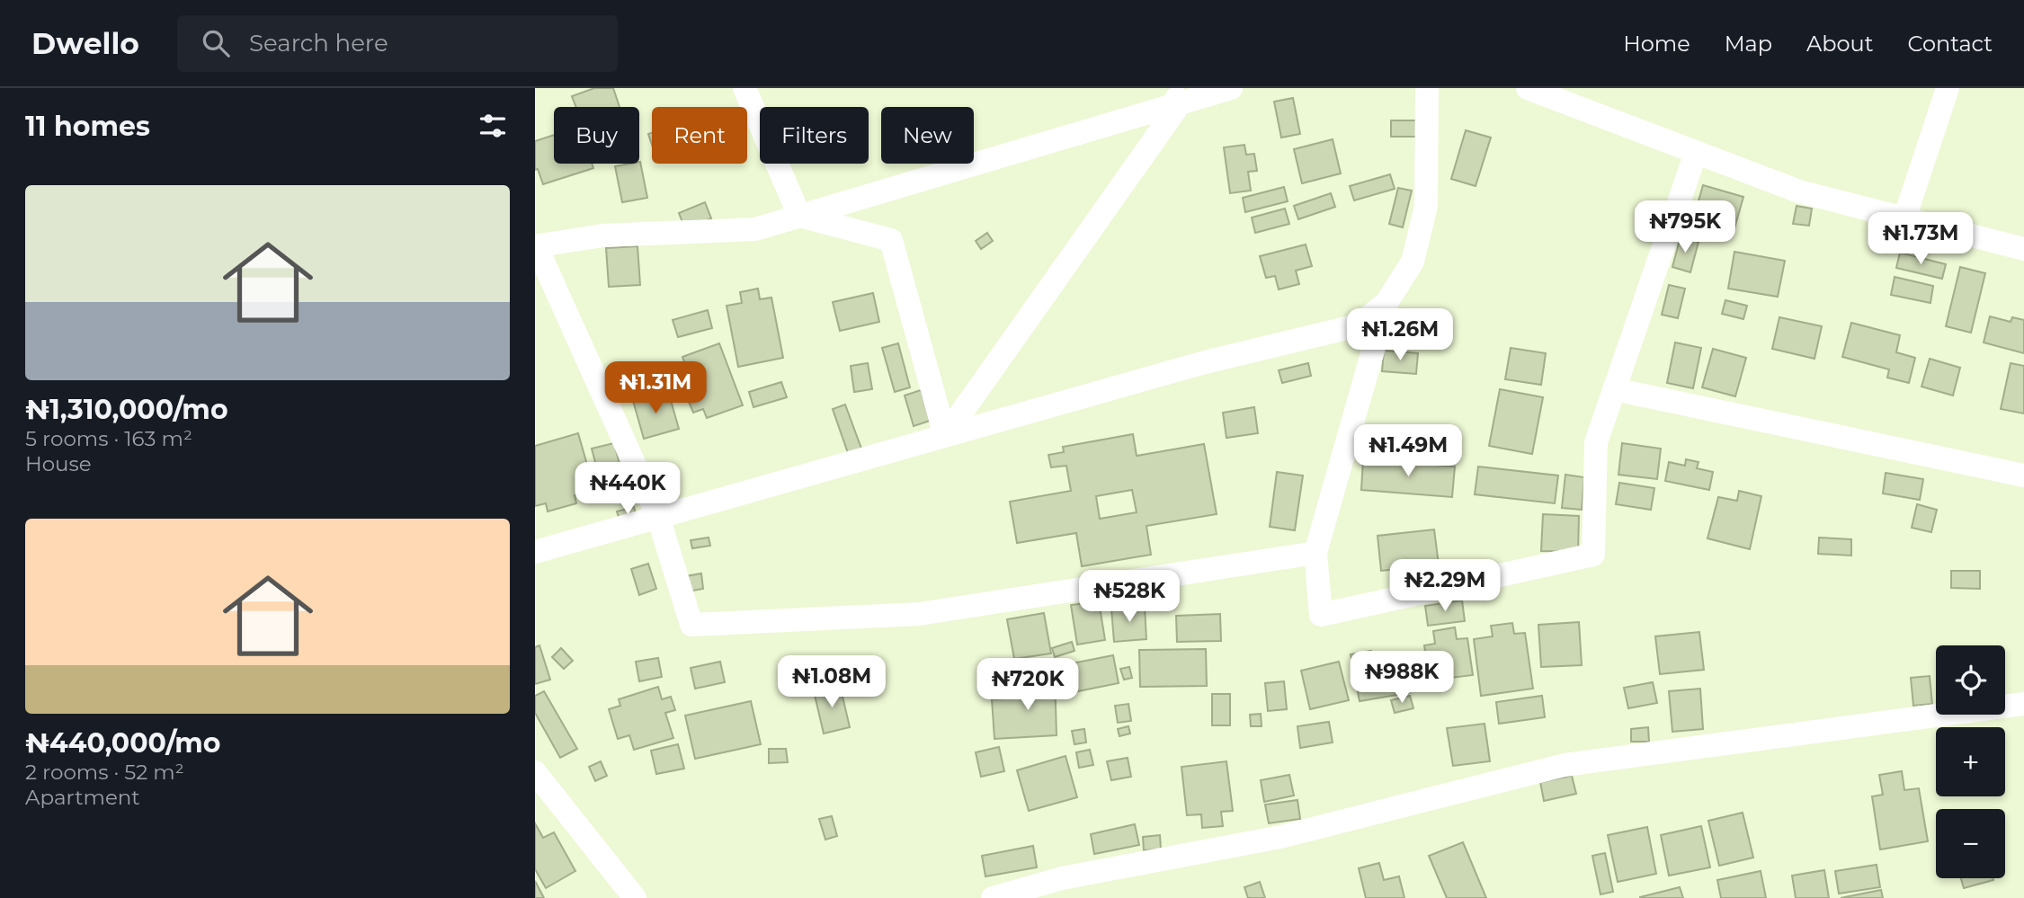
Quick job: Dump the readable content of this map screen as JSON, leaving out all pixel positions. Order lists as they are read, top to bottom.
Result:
{
  "page": {
    "header": "Dwello",
    "search": "Search here",
    "nav": [
      "Home",
      "Map",
      "About",
      "Contact"
    ],
    "heading": "11 homes",
    "chip": [
      "Buy",
      "Rent",
      "Filters",
      "New"
    ],
    "list": [
      {
        "name": "₦1,310,000/mo",
        "note": "5 rooms · 163 m² · House"
      },
      {
        "name": "₦440,000/mo",
        "note": "2 rooms · 52 m² · Apartment"
      }
    ],
    "price": [
      "₦795K",
      "₦1.73M",
      "₦1.26M",
      "₦1.31M",
      "₦1.49M",
      "₦440K",
      "₦2.29M",
      "₦528K",
      "₦988K",
      "₦1.08M",
      "₦720K"
    ],
    "map_buttons": ["+", "−"]
  }
}
